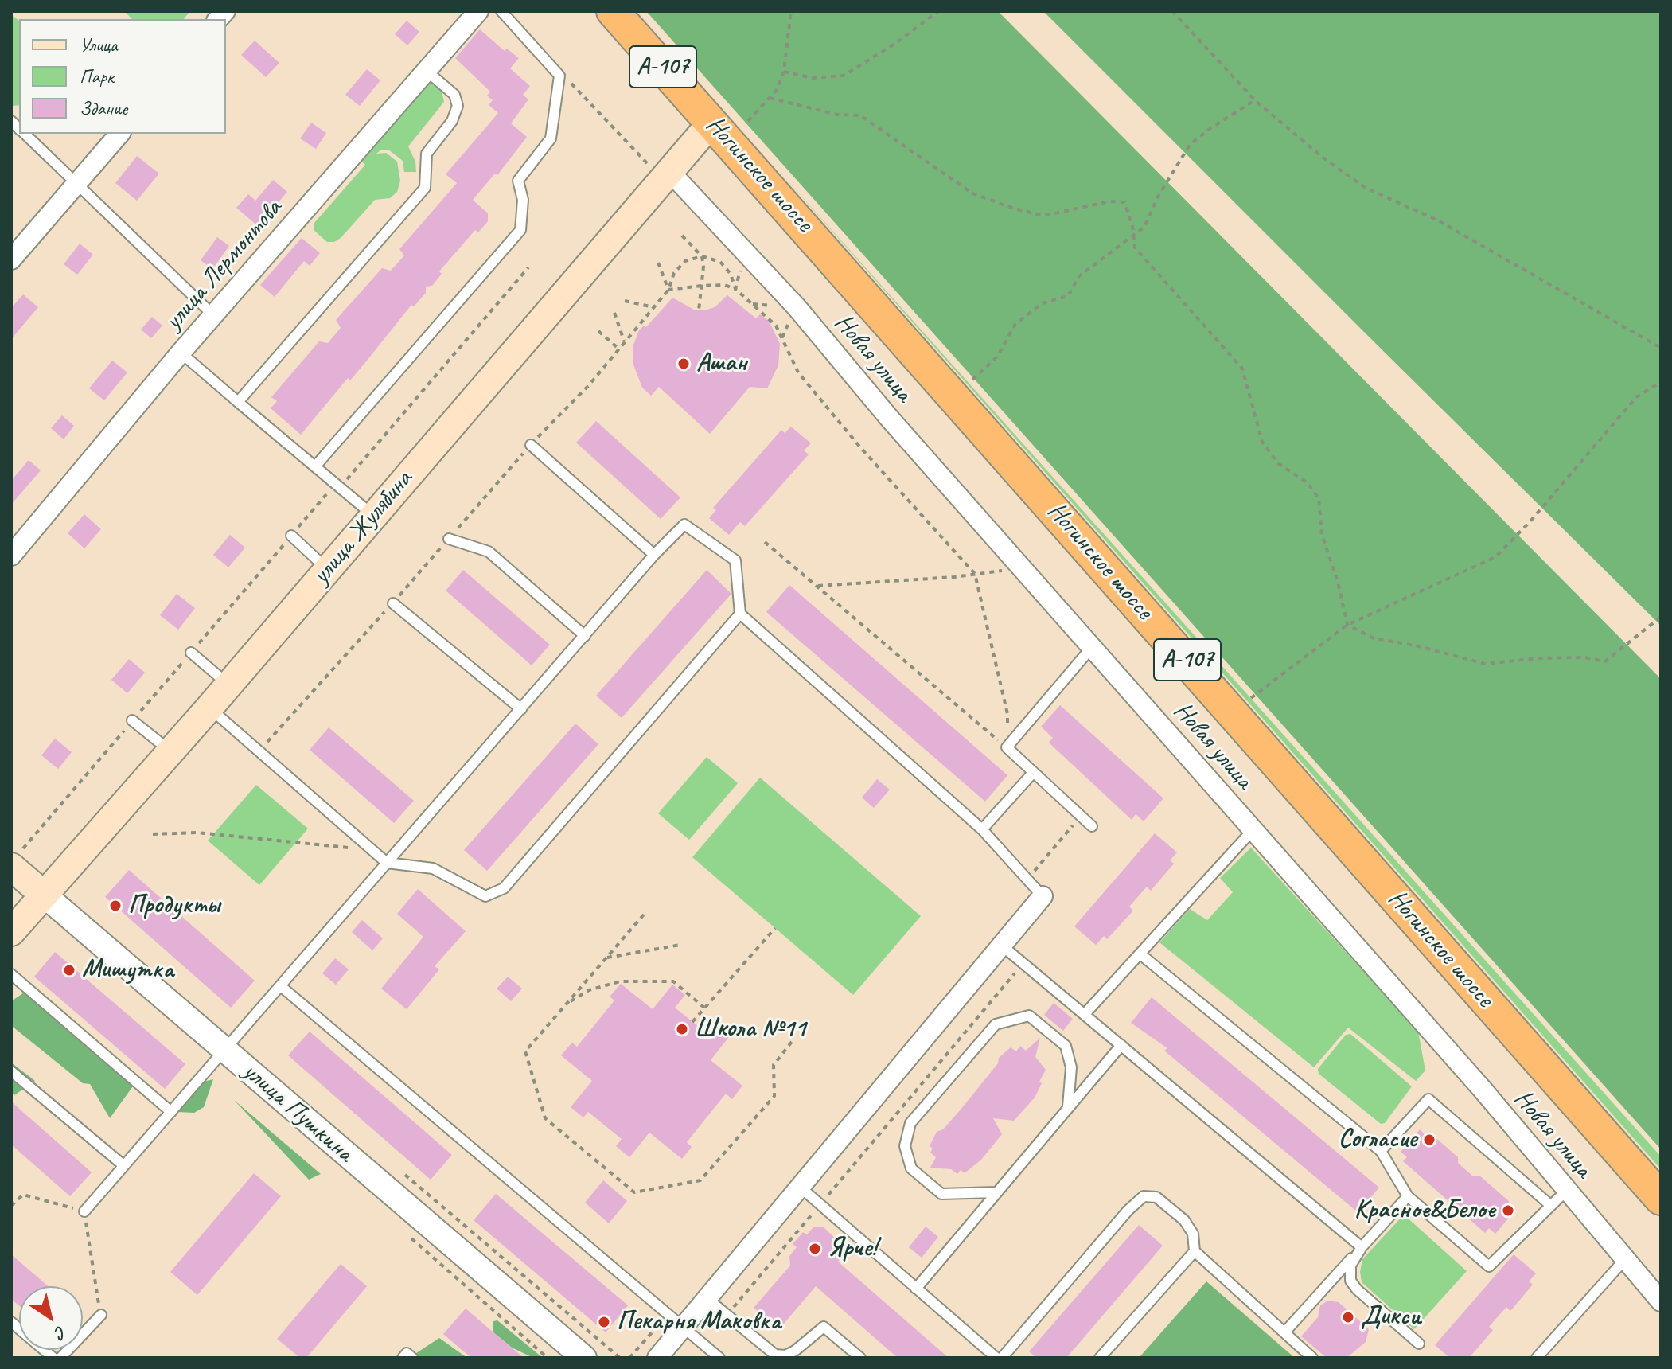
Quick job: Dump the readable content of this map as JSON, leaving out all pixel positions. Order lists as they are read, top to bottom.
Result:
{
  "streets": {
    "highway": ["А-107", "Ногинское шоссе"],
    "main road": ["улица Жулябина", "улица Пушкина"],
    "street": ["улица Лермонтова", "Новая улица"]
  },
  "crossings": [
    ["Ногинское шоссе", "улица Жулябина"],
    ["Новая улица", "улица Жулябина"],
    ["улица Жулябина", "улица Пушкина"]
  ],
  "places": [
    "Ашан",
    "Продукты",
    "Мишутка",
    "Школа №11",
    "Согласие",
    "Красное&Белое",
    "Ярче!",
    "Дикси",
    "Пекарня Маковка"
  ],
  "legend": ["Улица", "Парк", "Здание"],
  "north": "bottom right"
}
